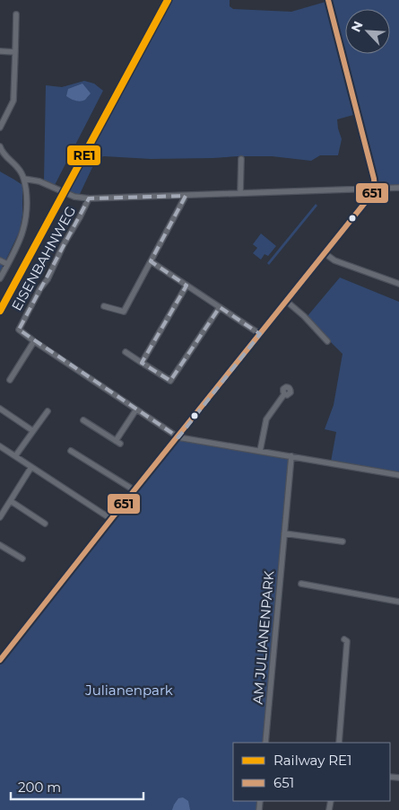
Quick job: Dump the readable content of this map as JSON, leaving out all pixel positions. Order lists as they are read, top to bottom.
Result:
{
  "streets": {
    "street": ["EISENBAHNWEG", "AM JULIANENPARK"]
  },
  "parks": ["Julianenpark"],
  "lines": ["rail line RE1", "transit line 651"],
  "legend": ["Railway RE1", "651"],
  "scale_bar": "200 m",
  "north": "top left"
}
